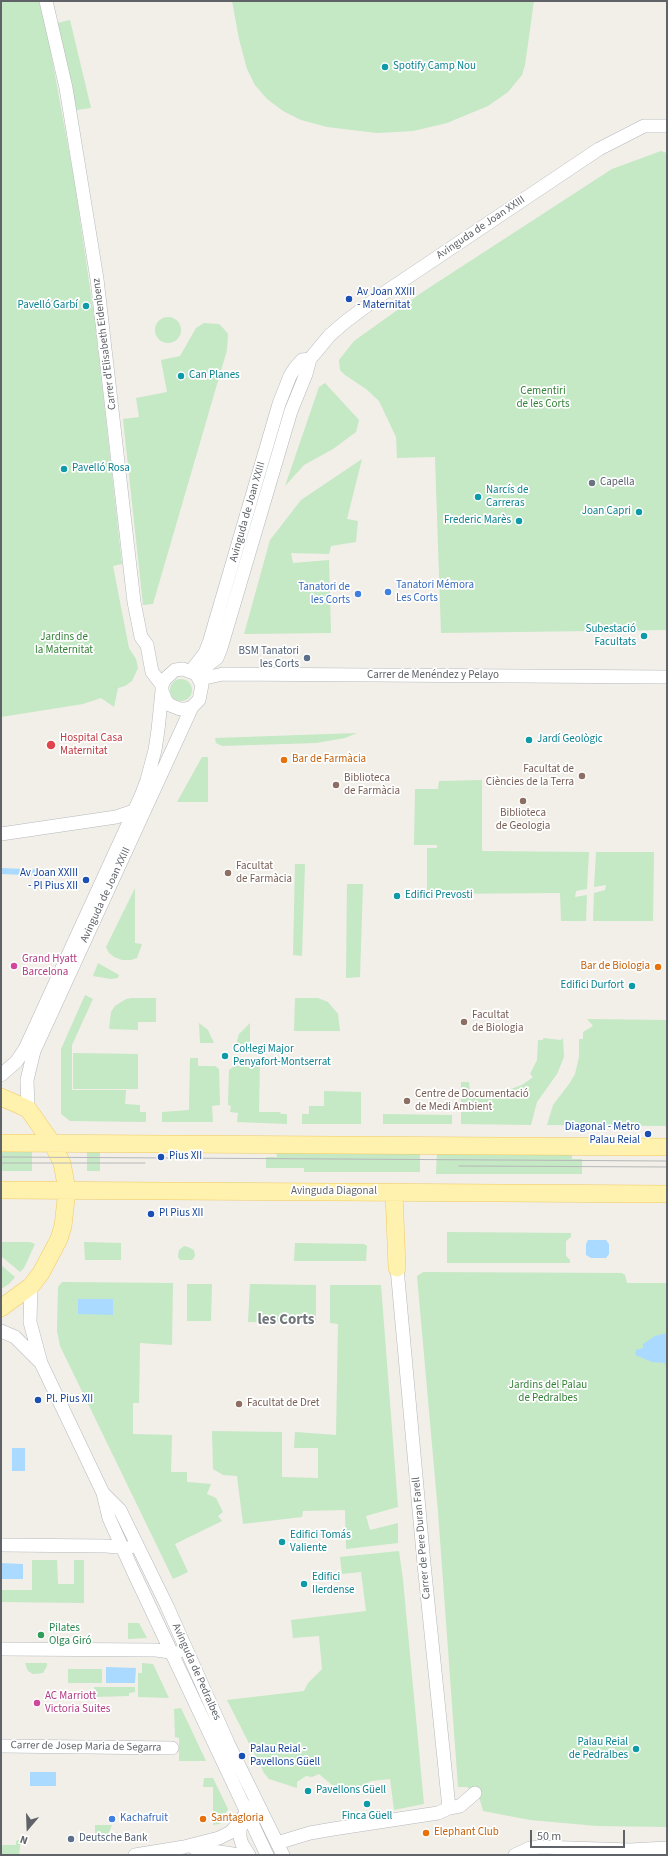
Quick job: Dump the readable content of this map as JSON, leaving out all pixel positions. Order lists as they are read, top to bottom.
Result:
{
  "streets": {
    "main road": ["Avinguda Diagonal"],
    "street": [
      "Avinguda de Joan XXIII",
      "Carrer d'Elisabeth Eidenbenz",
      "Carrer de Menéndez y Pelayo",
      "Carrer de Pere Duran Farell",
      "Avinguda de Pedralbes",
      "Carrer de Josep Maria de Segarra"
    ]
  },
  "crossings": [
    ["Avinguda de Joan XXIII", "Carrer d'Elisabeth Eidenbenz"],
    ["Avinguda de Joan XXIII", "Carrer de Menéndez y Pelayo"],
    ["Carrer d'Elisabeth Eidenbenz", "Carrer de Menéndez y Pelayo"]
  ],
  "districts": ["les Corts"],
  "parks": ["Cementiri de les Corts", "Jardins de la Maternitat", "Jardins del Palau de Pedralbes"],
  "places": [
    "Spotify Camp Nou",
    "Av Joan XXIII - Maternitat",
    "Pavelló Garbí",
    "Can Planes",
    "Pavelló Rosa",
    "Capella",
    "Narcís de Carreras",
    "Joan Capri",
    "Frederic Marès",
    "Tanatori Mémora Les Corts",
    "Tanatori de les Corts",
    "Subestació Facultats",
    "BSM Tanatori les Corts",
    "Jardí Geològic",
    "Hospital Casa Maternitat",
    "Bar de Farmàcia",
    "Facultat de Ciències de la Terra",
    "Biblioteca de Farmàcia",
    "Biblioteca de Geologia",
    "Facultat de Farmàcia",
    "Av Joan XXIII - Pl Pius XII",
    "Edifici Prevosti",
    "Grand Hyatt Barcelona",
    "Bar de Biologia",
    "Edifici Durfort",
    "Facultat de Biologia",
    "Col·legi Major Penyafort-Montserrat",
    "Centre de Documentació de Medi Ambient",
    "Diagonal - Metro Palau Reial",
    "Pius XII",
    "Pl Pius XII",
    "Pl. Pius XII",
    "Facultat de Dret",
    "Edifici Tomás Valiente",
    "Edifici Ilerdense",
    "Pilates Olga Giró",
    "AC Marriott Victoria Suites",
    "Palau Reial de Pedralbes",
    "Palau Reial - Pavellons Güell",
    "Pavellons Güell",
    "Finca Güell",
    "Kachafruit",
    "Santagloria",
    "Elephant Club",
    "Deutsche Bank"
  ],
  "scale_bar": "50 m",
  "north": "bottom"
}
